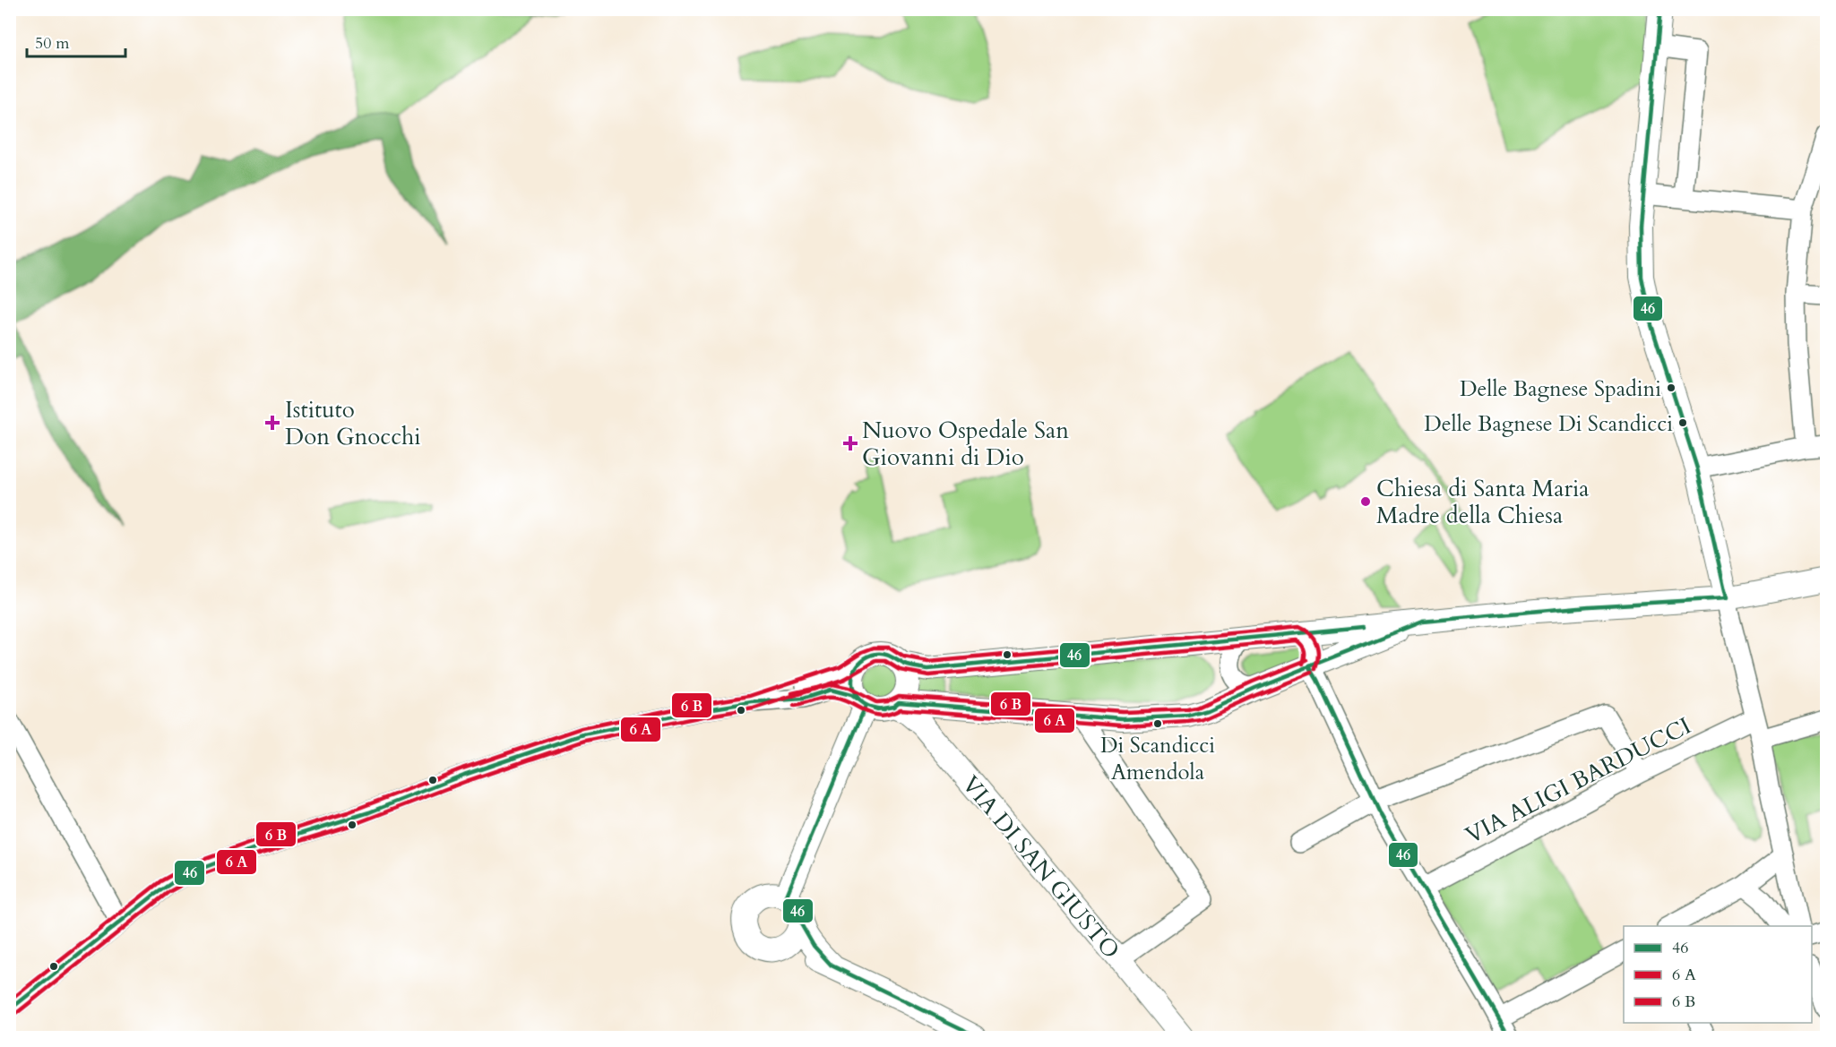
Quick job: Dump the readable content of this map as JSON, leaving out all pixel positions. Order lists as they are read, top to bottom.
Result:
{
  "streets": {
    "main road": ["VIA DI SAN GIUSTO"],
    "street": ["VIA ALIGI BARDUCCI"]
  },
  "places": {
    "other": [
      "Delle Bagnese Spadini",
      "Delle Bagnese Di Scandicci",
      "Chiesa di Santa Maria Madre della Chiesa",
      "Di Scandicci Amendola"
    ],
    "health": ["Istituto Don Gnocchi", "Nuovo Ospedale San Giovanni di Dio"]
  },
  "lines": ["transit line 46"],
  "legend": ["46", "6 A", "6 B"],
  "scale_bar": "50 m"
}
